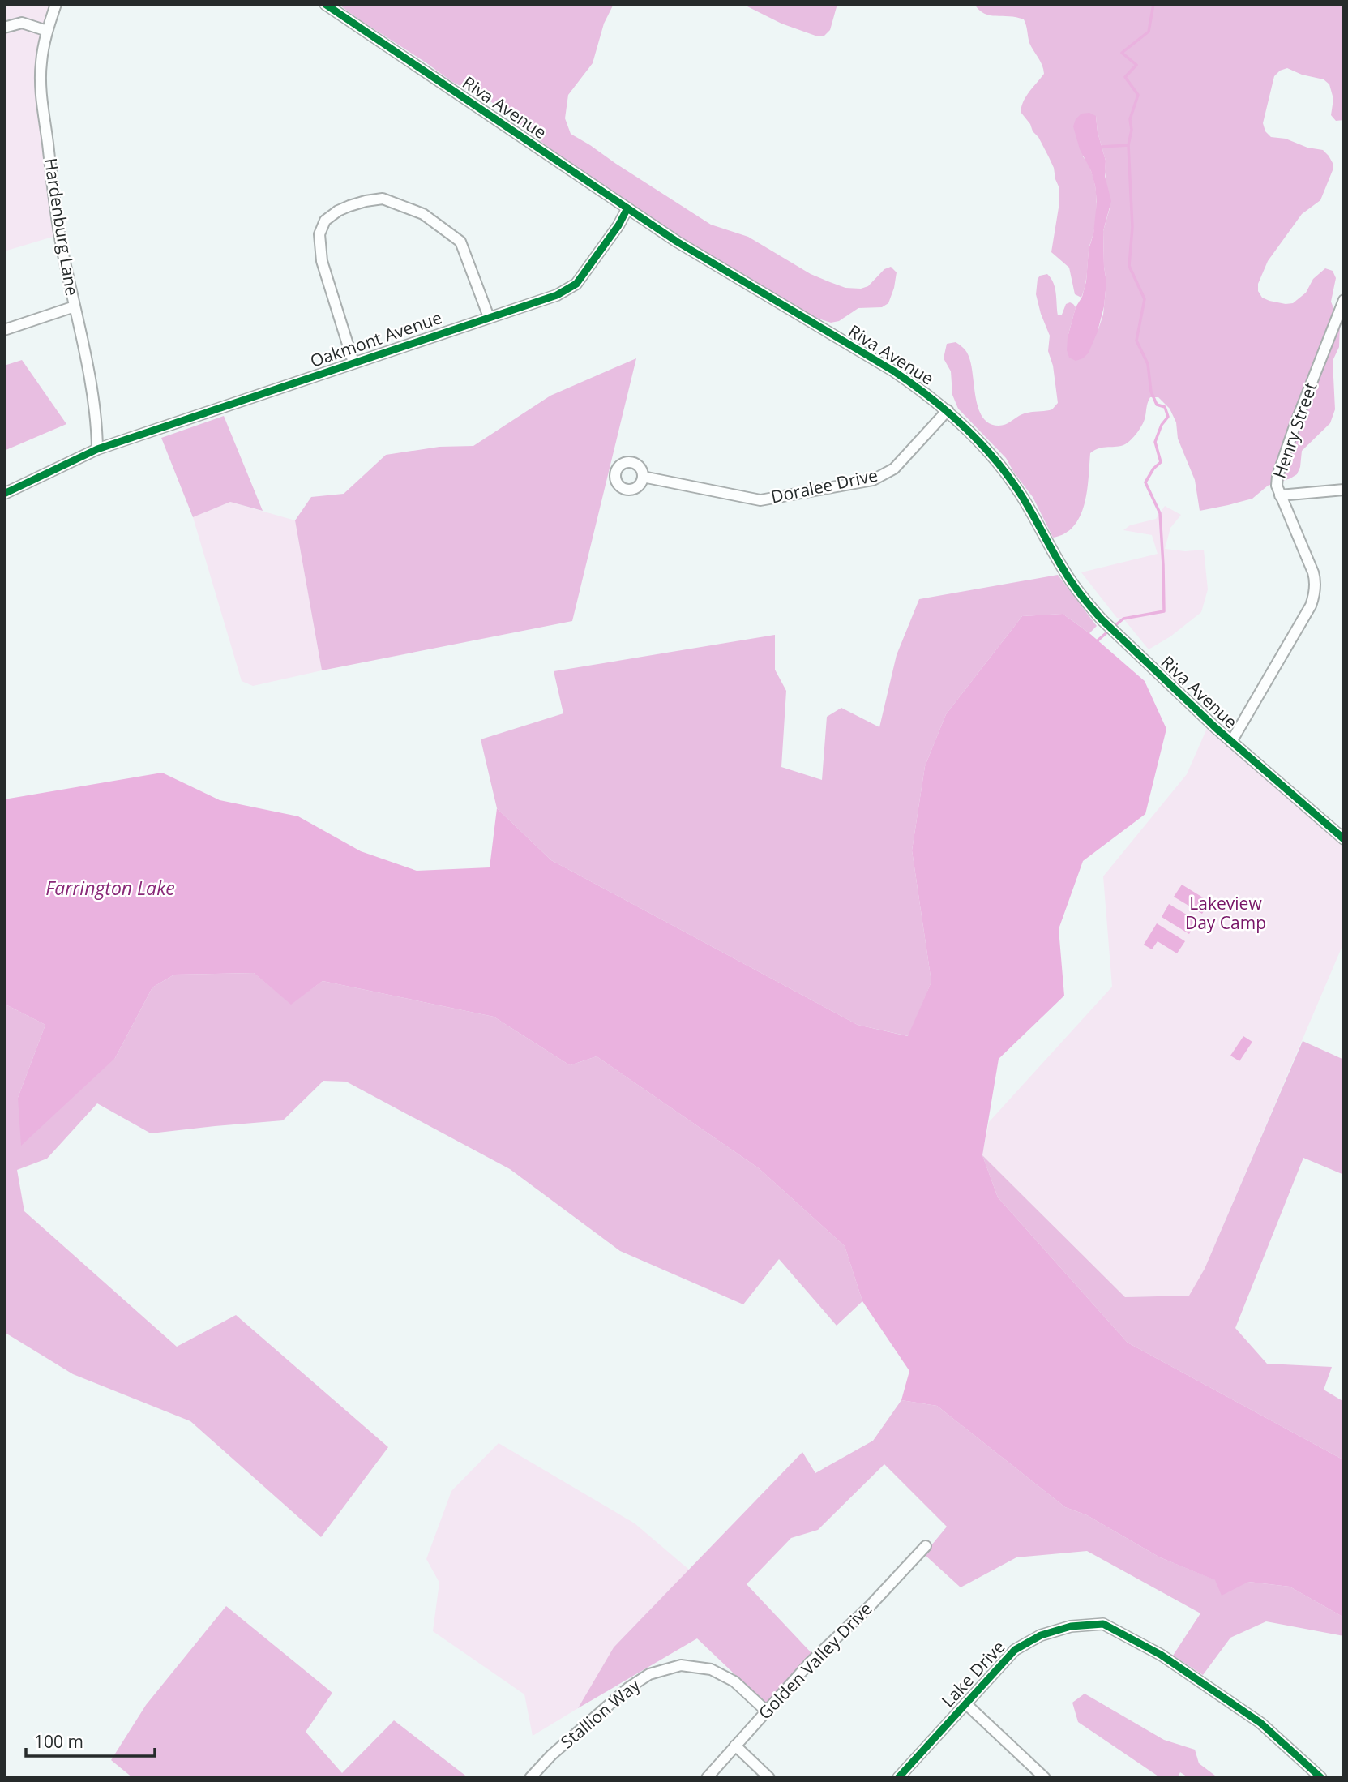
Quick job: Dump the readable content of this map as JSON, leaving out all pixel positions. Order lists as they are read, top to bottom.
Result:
{
  "streets": {
    "street": [
      "Riva Avenue",
      "Hardenburg Lane",
      "Oakmont Avenue",
      "Henry Street",
      "Doralee Drive",
      "Golden Valley Drive",
      "Lake Drive",
      "Stallion Way"
    ]
  },
  "crossings": [
    ["Riva Avenue", "Oakmont Avenue"],
    ["Riva Avenue", "Henry Street"],
    ["Riva Avenue", "Doralee Drive"],
    ["Hardenburg Lane", "Oakmont Avenue"],
    ["Golden Valley Drive", "Stallion Way"]
  ],
  "water": ["Farrington Lake"],
  "parks": ["Lakeview Day Camp"],
  "scale_bar": "100 m"
}
